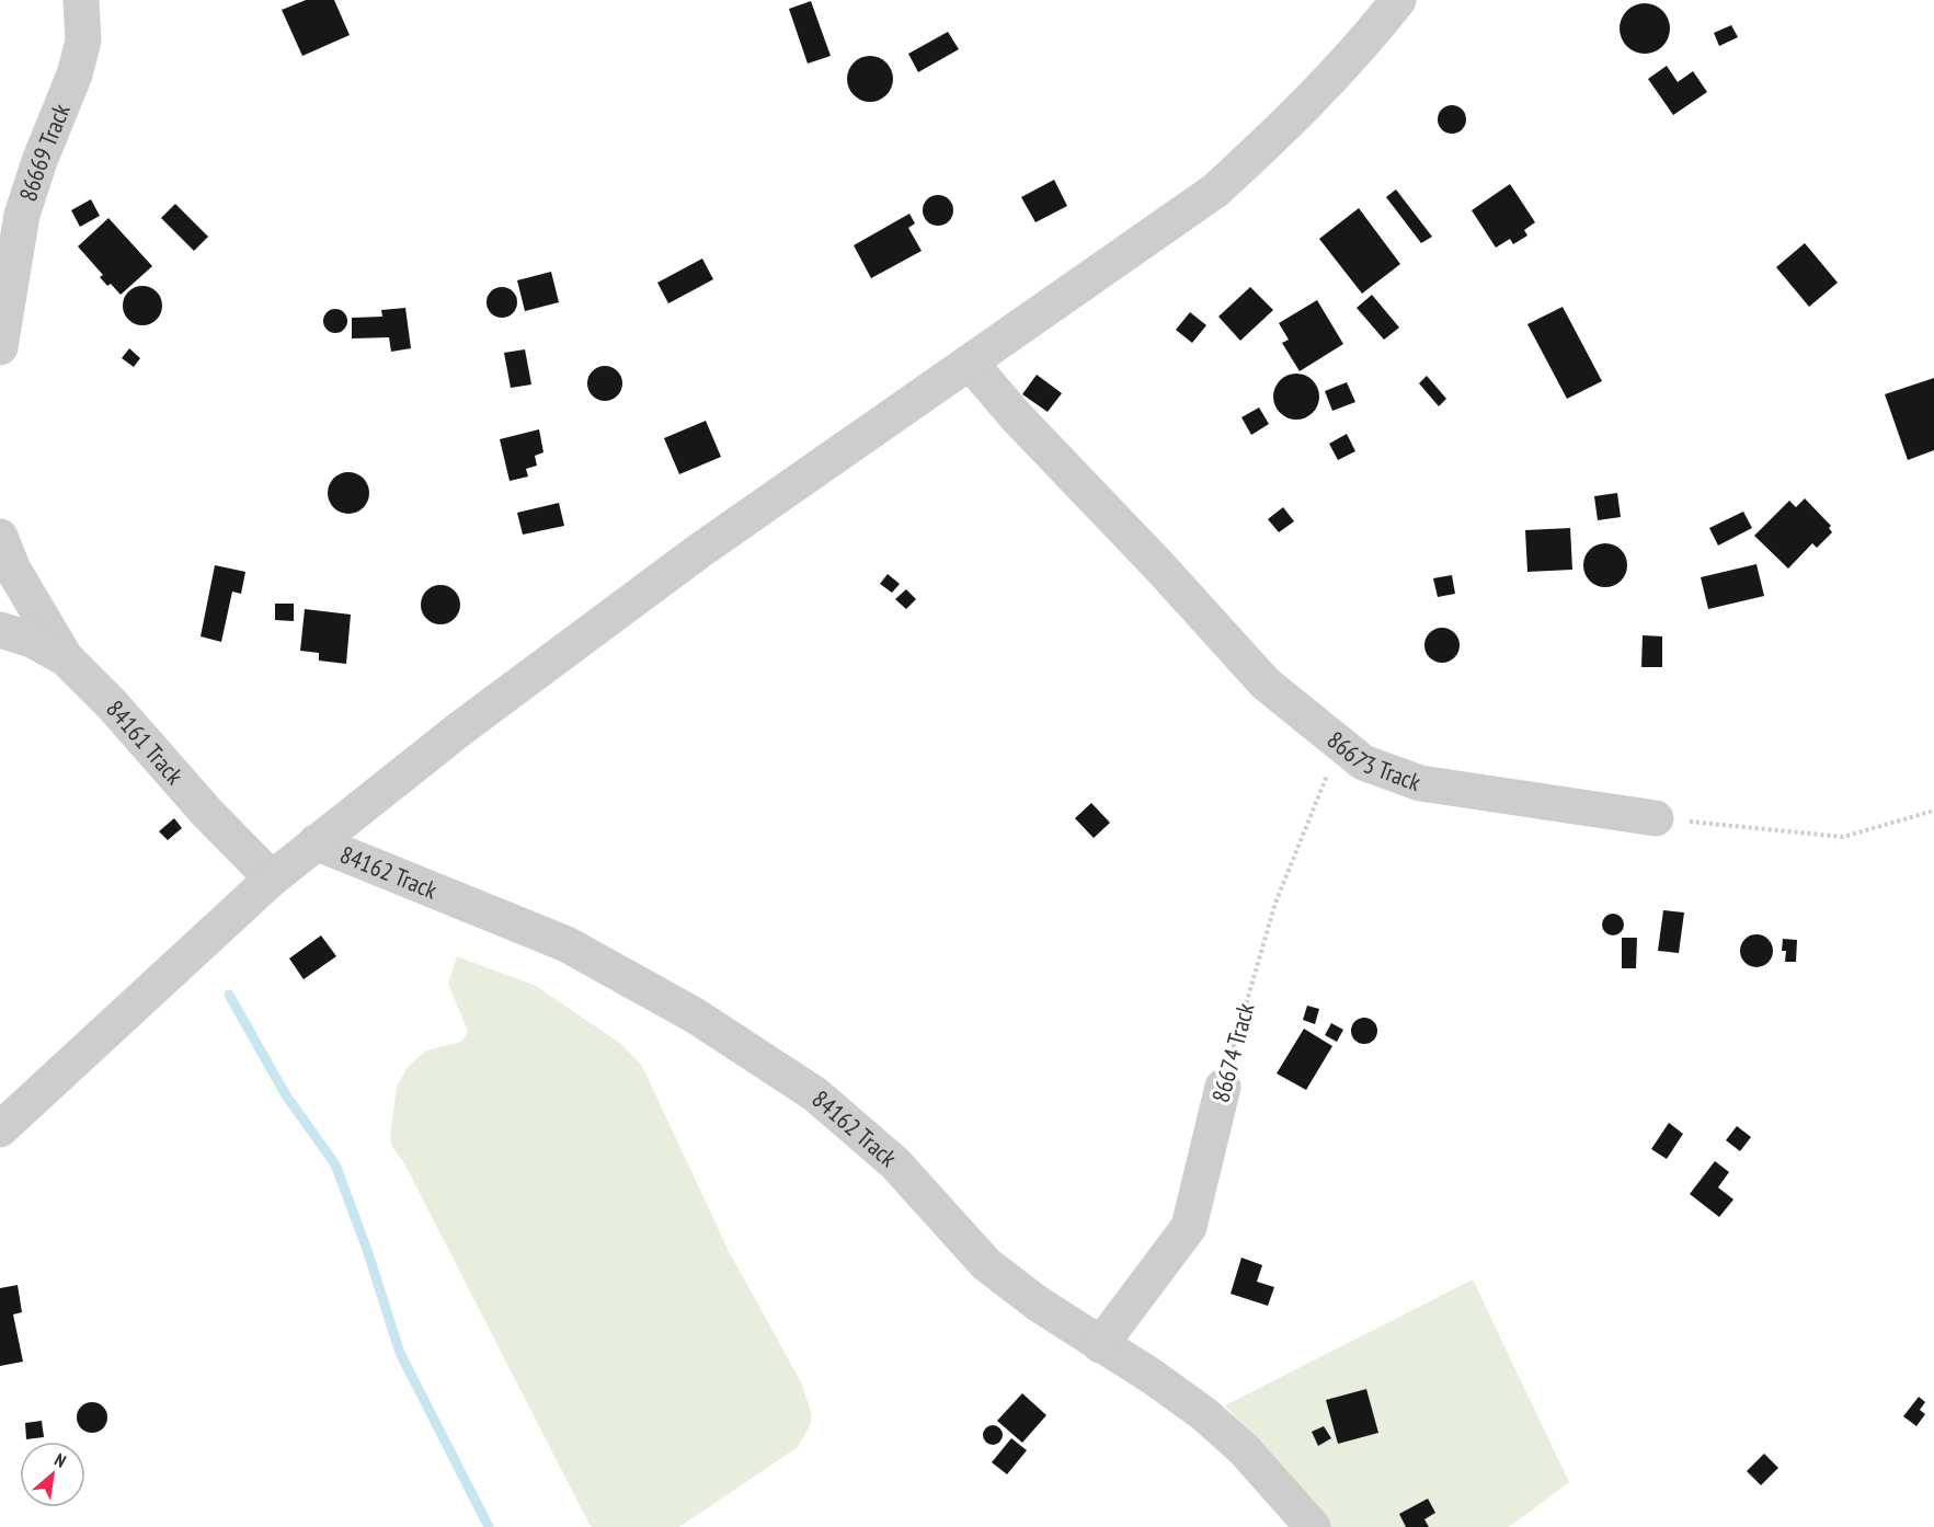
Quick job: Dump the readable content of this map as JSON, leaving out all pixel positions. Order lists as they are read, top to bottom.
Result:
{
  "streets": {
    "street": [
      "86669 Track",
      "84161 Track",
      "86673 Track",
      "84162 Track",
      "86674 Track"
    ]
  },
  "crossings": [
    ["86673 Track", "86674 Track"],
    ["84162 Track", "86674 Track"]
  ],
  "north": "top right"
}
